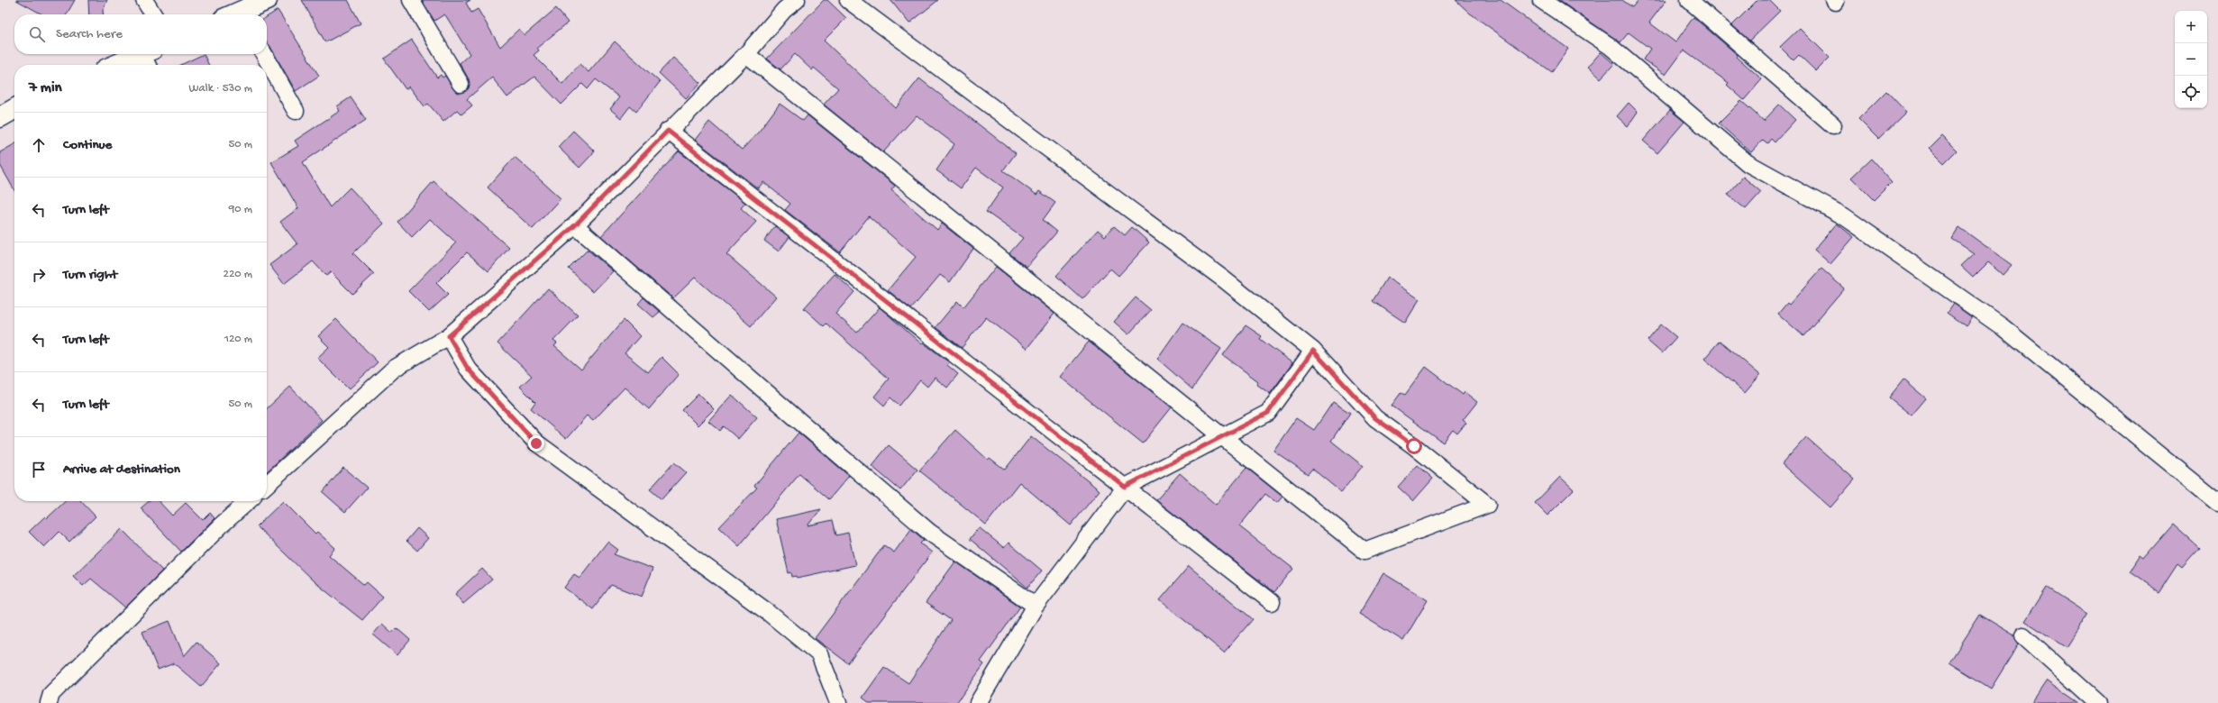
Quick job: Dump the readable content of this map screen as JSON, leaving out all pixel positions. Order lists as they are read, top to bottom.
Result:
{
  "page": {
    "map_buttons": ["+", "−"],
    "search": "Search here",
    "heading": ["7 min", "Walk · 530 m"],
    "list": [
      ["Continue", "50 m"],
      ["Turn left", "90 m"],
      ["Turn right", "220 m"],
      ["Turn left", "120 m"],
      ["Turn left", "50 m"],
      "Arrive at destination"
    ]
  }
}
